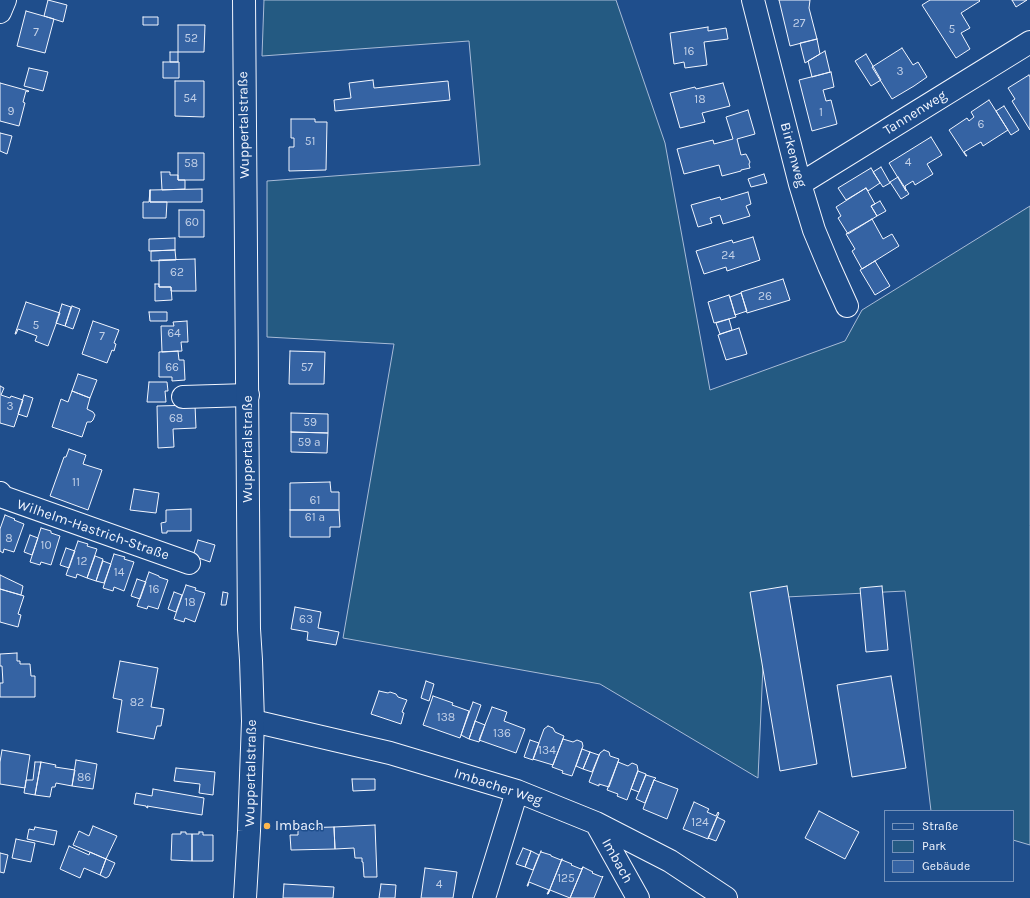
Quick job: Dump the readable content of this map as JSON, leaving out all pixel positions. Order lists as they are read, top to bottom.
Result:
{
  "streets": {
    "street": [
      "Tannenweg",
      "Wuppertalstraße",
      "Birkenweg",
      "Wilhelm-Hastrich-Straße",
      "Imbacher Weg",
      "Imbach"
    ]
  },
  "crossings": [
    ["Tannenweg", "Birkenweg"],
    ["Wuppertalstraße", "Imbacher Weg"],
    ["Imbacher Weg", "Imbach"]
  ],
  "places": ["Imbach"],
  "house_numbers": [
    "27",
    "5",
    "7",
    "52",
    "16",
    "3",
    "54",
    "18",
    "9",
    "1",
    "6",
    "51",
    "4",
    "58",
    "60",
    "24",
    "62",
    "26",
    "5",
    "64",
    "7",
    "66",
    "57",
    "3",
    "68",
    "59",
    "59 a",
    "11",
    "61",
    "61 a",
    "8",
    "10",
    "12",
    "14",
    "16",
    "18",
    "63",
    "82",
    "138",
    "136",
    "134",
    "86",
    "124",
    "125",
    "4"
  ],
  "legend": ["Straße", "Park", "Gebäude"]
}
